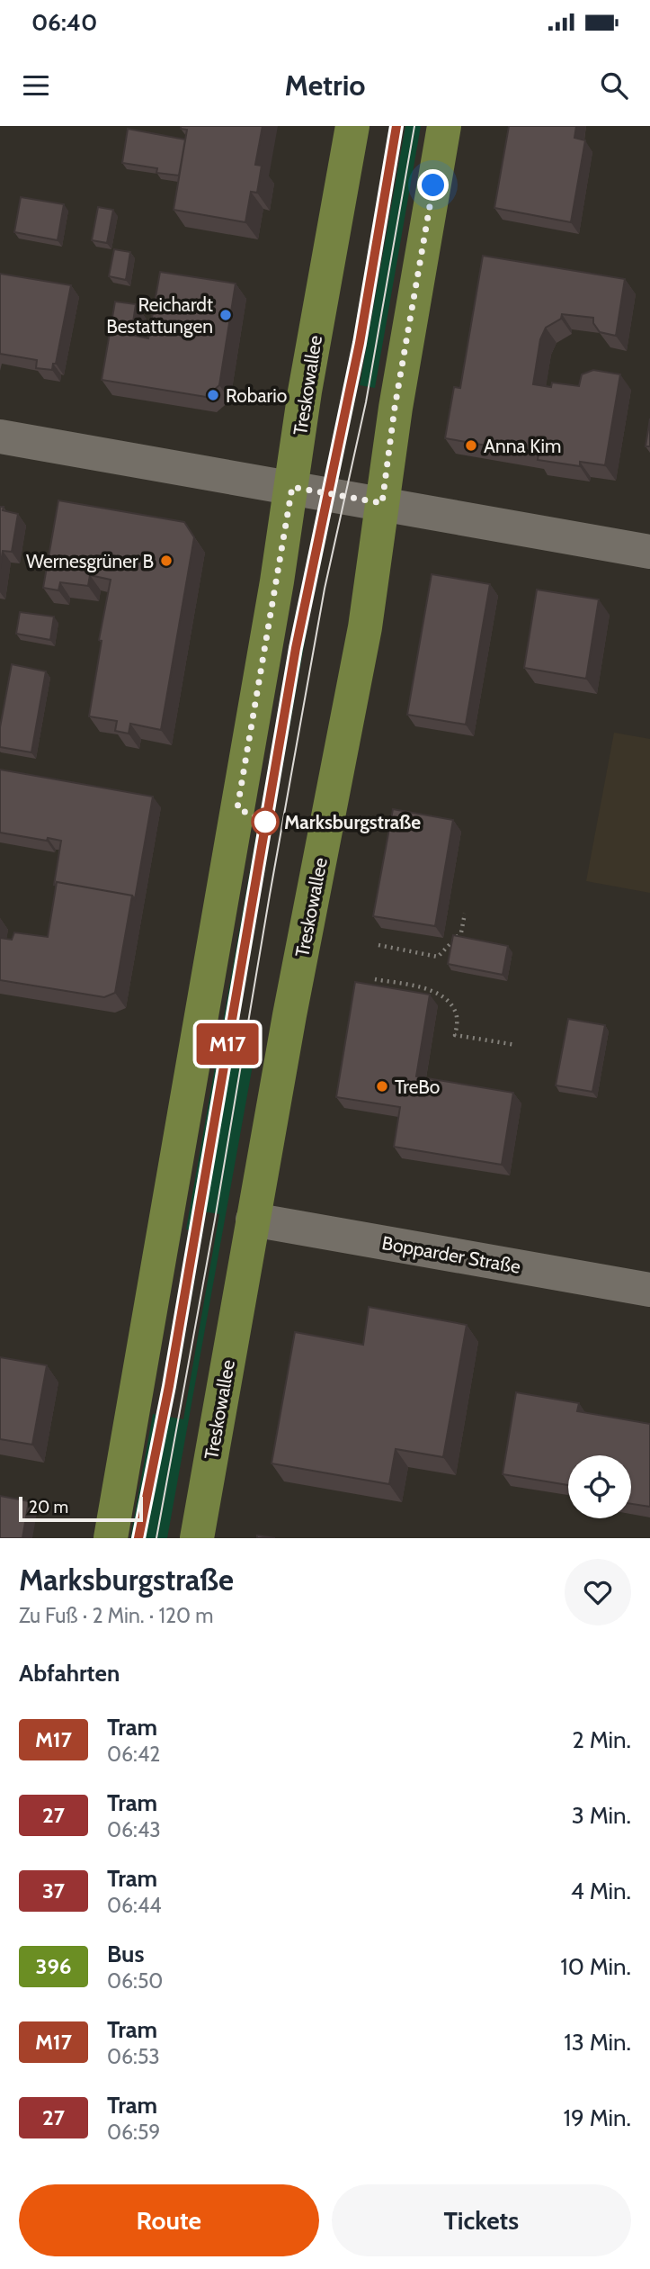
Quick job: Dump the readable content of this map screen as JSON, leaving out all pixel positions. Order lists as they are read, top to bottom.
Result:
{
  "streets": {
    "main road": ["Treskowallee"],
    "street": ["Bopparder Straße"]
  },
  "crossings": [
    ["Treskowallee", "Bopparder Straße"]
  ],
  "places": [
    "Reichardt Bestattungen",
    "Robario",
    "Anna Kim",
    "Wernesgrüner B",
    "Marksburgstraße",
    "TreBo"
  ],
  "lines": ["tram line M17"],
  "scale_bar": "20 m",
  "page": {
    "status": "06:40",
    "header": "Metrio",
    "on_map": "M17",
    "scale": "20 m",
    "heading": [
      ["Marksburgstraße", "Zu Fuß · 2 Min. · 120 m"],
      "Abfahrten"
    ],
    "list": [
      {
        "mark": "M17",
        "name": "Tram",
        "note": "06:42",
        "value": "2 Min."
      },
      {
        "mark": "27",
        "name": "Tram",
        "note": "06:43",
        "value": "3 Min."
      },
      {
        "mark": "37",
        "name": "Tram",
        "note": "06:44",
        "value": "4 Min."
      },
      {
        "mark": "396",
        "name": "Bus",
        "note": "06:50",
        "value": "10 Min."
      },
      {
        "mark": "M17",
        "name": "Tram",
        "note": "06:53",
        "value": "13 Min."
      },
      {
        "mark": "27",
        "name": "Tram",
        "note": "06:59",
        "value": "19 Min."
      }
    ],
    "buttons": ["Route", "Tickets"]
  }
}
